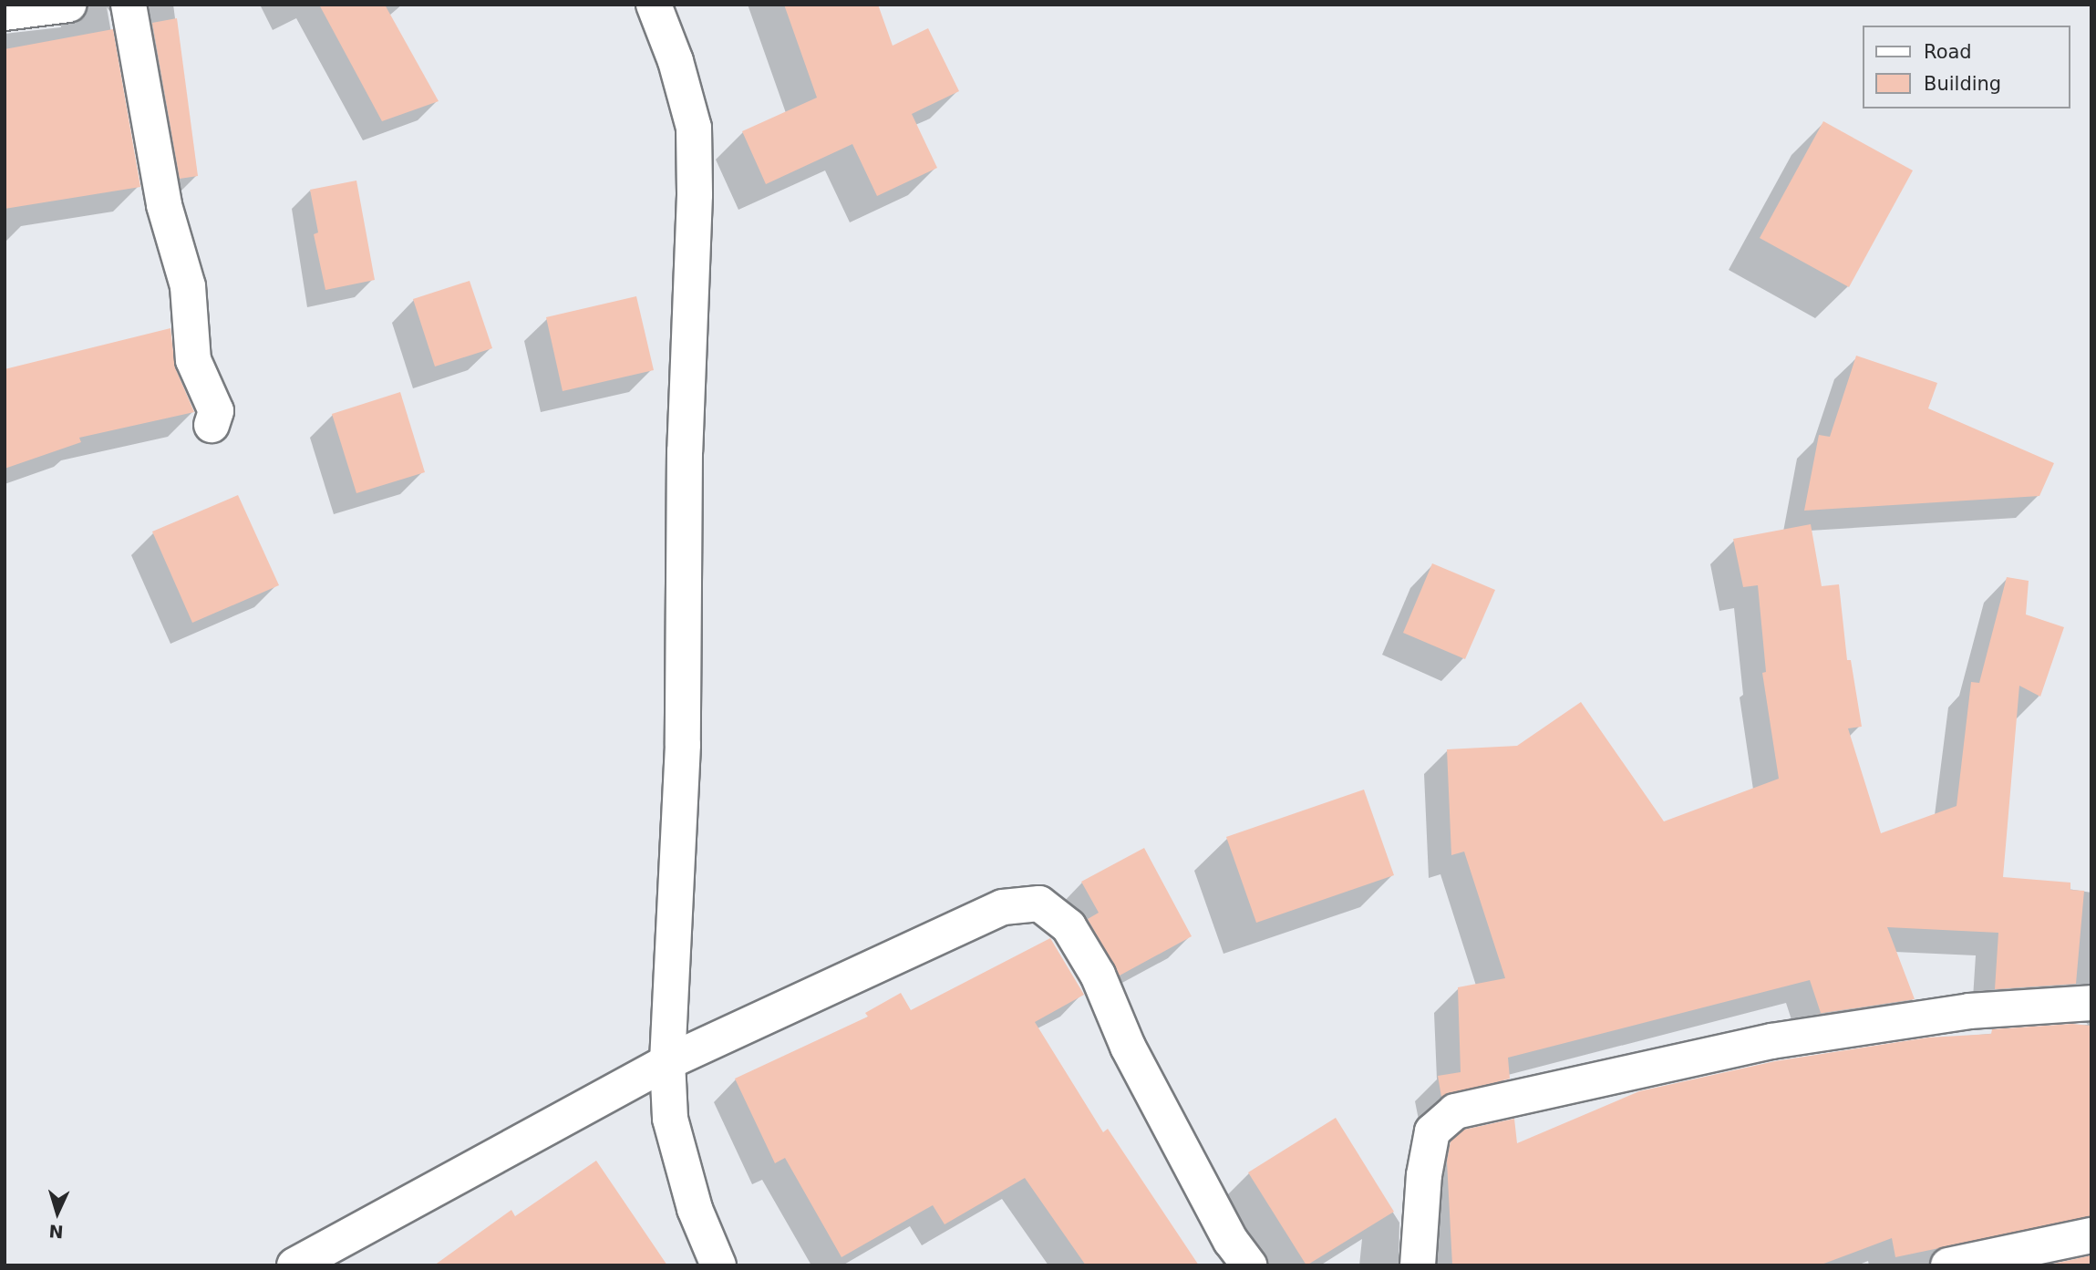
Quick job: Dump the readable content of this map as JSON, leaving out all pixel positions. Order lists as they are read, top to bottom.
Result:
{
  "legend": ["Road", "Building"],
  "north": "bottom"
}
